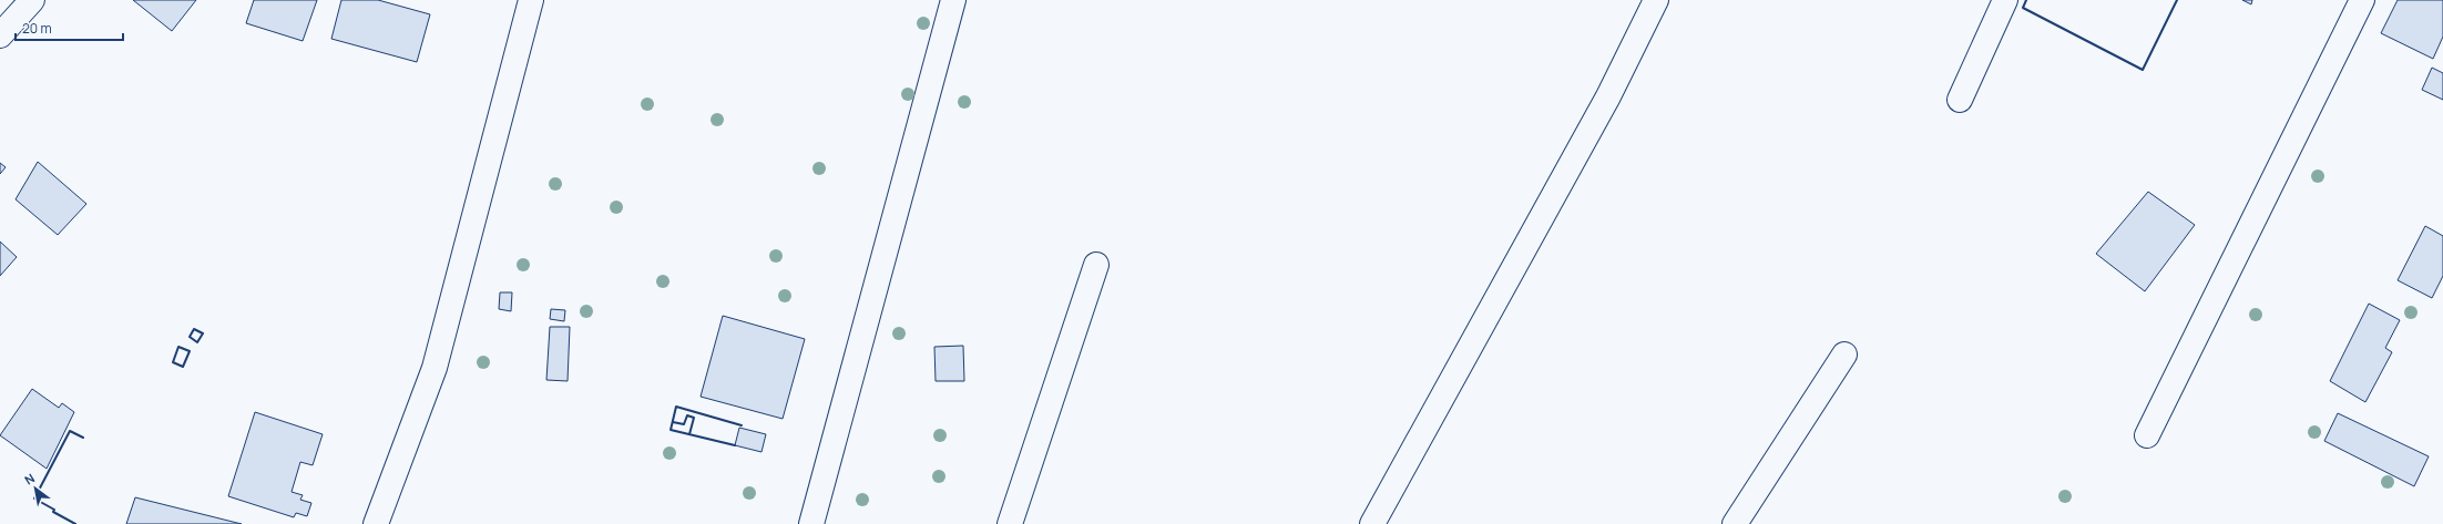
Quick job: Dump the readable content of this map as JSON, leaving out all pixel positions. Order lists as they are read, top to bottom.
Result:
{
  "scale_bar": "20 m",
  "north": "top left"
}
